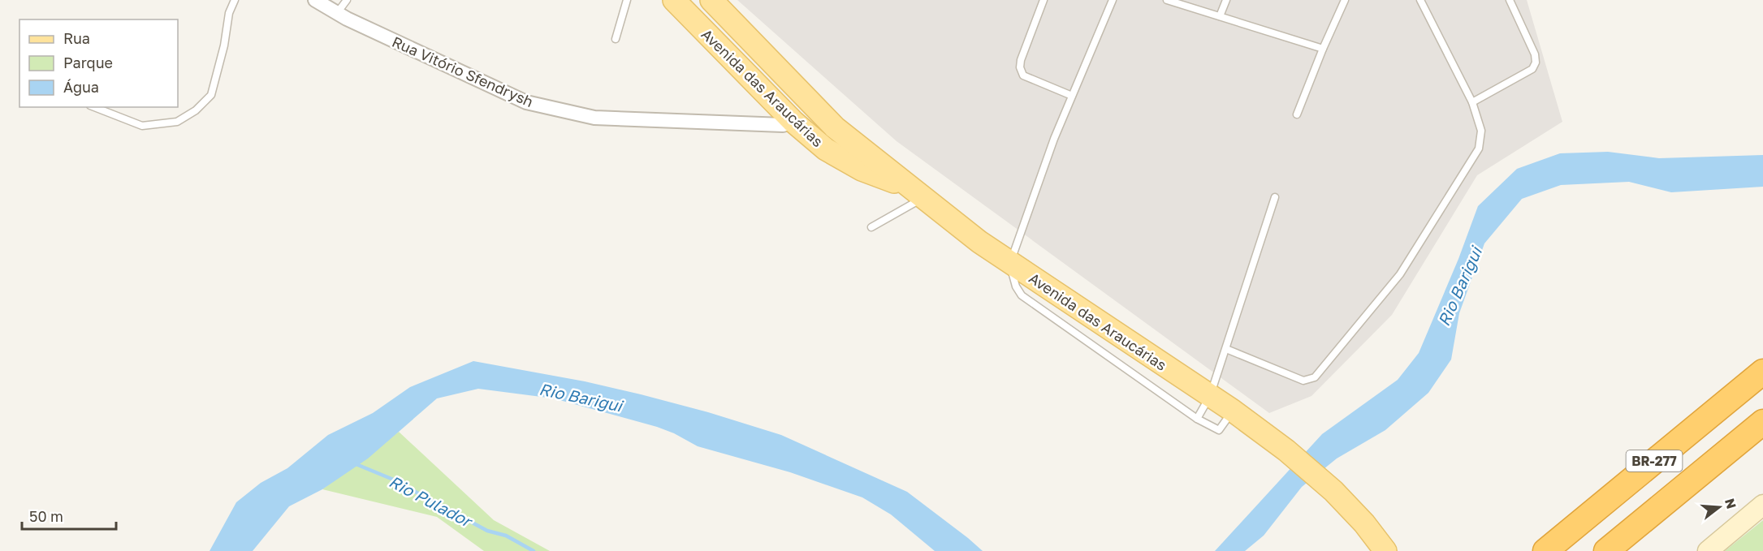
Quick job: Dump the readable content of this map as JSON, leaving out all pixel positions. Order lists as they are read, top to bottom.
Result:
{
  "streets": {
    "highway": ["BR-277"],
    "main road": ["Avenida das Araucárias"],
    "street": ["Rua Vitório Sfendrysh"]
  },
  "crossings": [
    ["Rua Vitório Sfendrysh", "Avenida das Araucárias"]
  ],
  "water": ["Rio Barigui", "Rio Pulador"],
  "legend": ["Rua", "Parque", "Água"],
  "scale_bar": "50 m",
  "north": "right"
}
